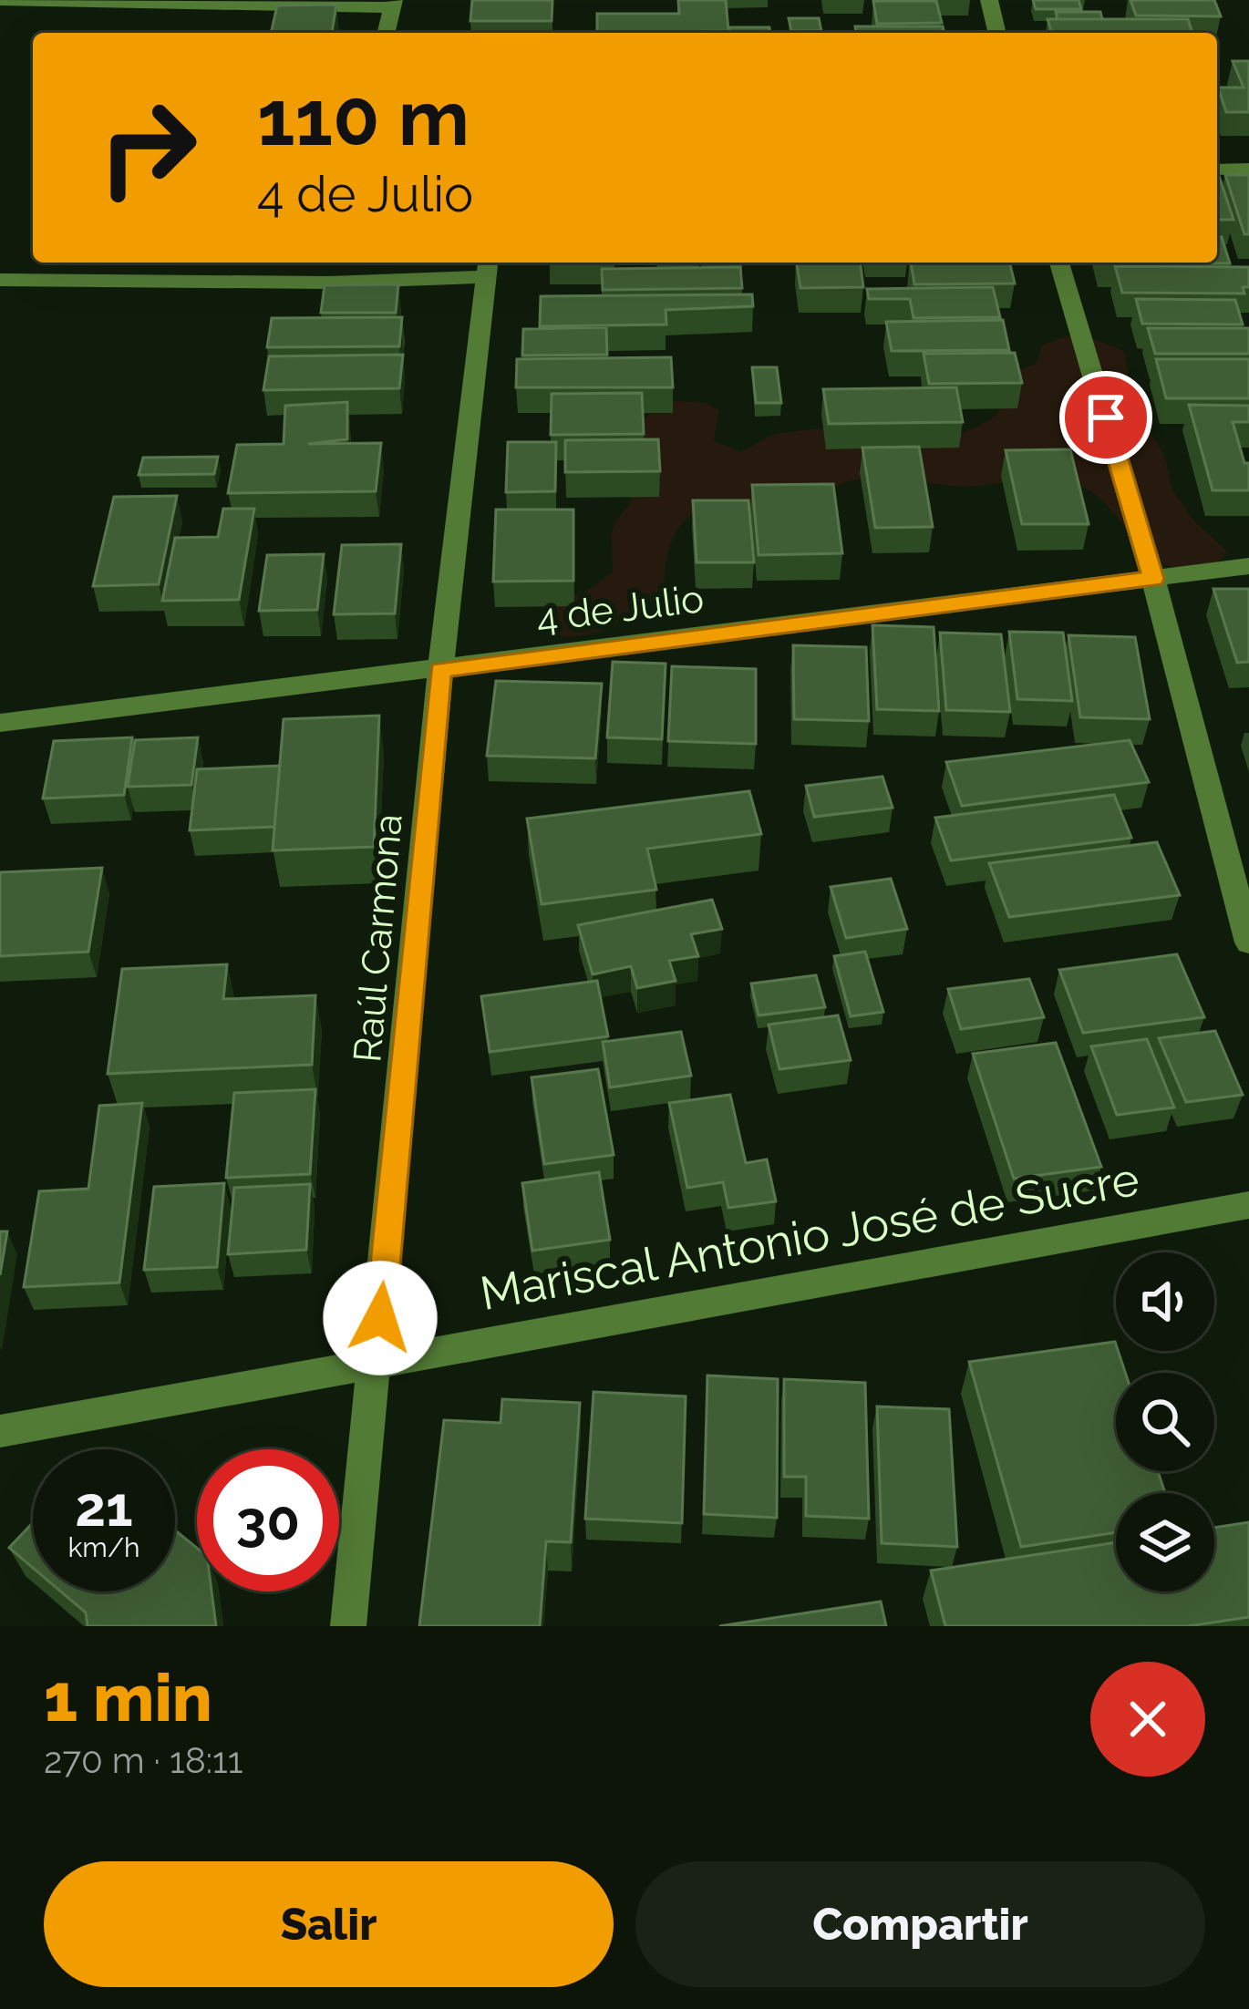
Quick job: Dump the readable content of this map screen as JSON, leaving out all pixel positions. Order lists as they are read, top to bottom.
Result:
{
  "streets": {
    "street": ["4 de Julio", "Raúl Carmona", "Mariscal Antonio José de Sucre"]
  },
  "crossings": [
    ["4 de Julio", "Raúl Carmona"],
    ["Raúl Carmona", "Mariscal Antonio José de Sucre"]
  ],
  "page": {
    "turn": ["110 m", "4 de Julio"],
    "speed": "21 km/h",
    "limit": "30",
    "heading": ["1 min", "270 m · 18:11"],
    "buttons": ["Salir", "Compartir"]
  }
}
